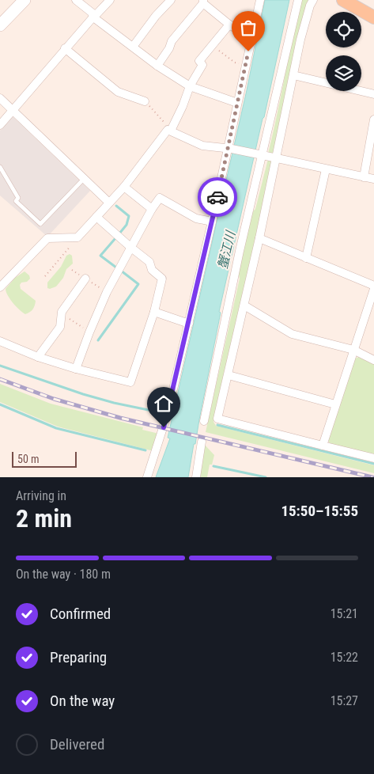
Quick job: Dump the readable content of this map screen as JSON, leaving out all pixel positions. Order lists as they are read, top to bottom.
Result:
{
  "water": ["蟹江川"],
  "scale_bar": "50 m",
  "page": {
    "scale": "50 m",
    "heading": ["2 min", "Arriving in", "15:50–15:55"],
    "bar": "On the way · 180 m",
    "list": [
      ["Confirmed", "15:21"],
      ["Preparing", "15:22"],
      ["On the way", "15:27"],
      "Delivered"
    ]
  }
}
